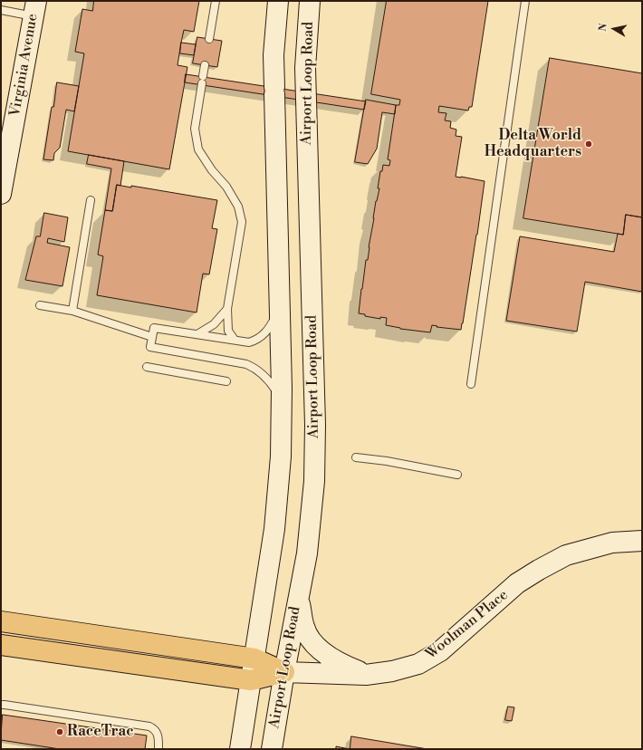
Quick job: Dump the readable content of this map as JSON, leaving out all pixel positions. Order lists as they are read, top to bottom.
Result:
{
  "streets": {
    "main road": ["Virginia Avenue", "Airport Loop Road", "Woolman Place"]
  },
  "crossings": [
    ["Airport Loop Road", "Woolman Place"]
  ],
  "places": ["Delta World Headquarters", "RaceTrac"],
  "north": "left"
}
